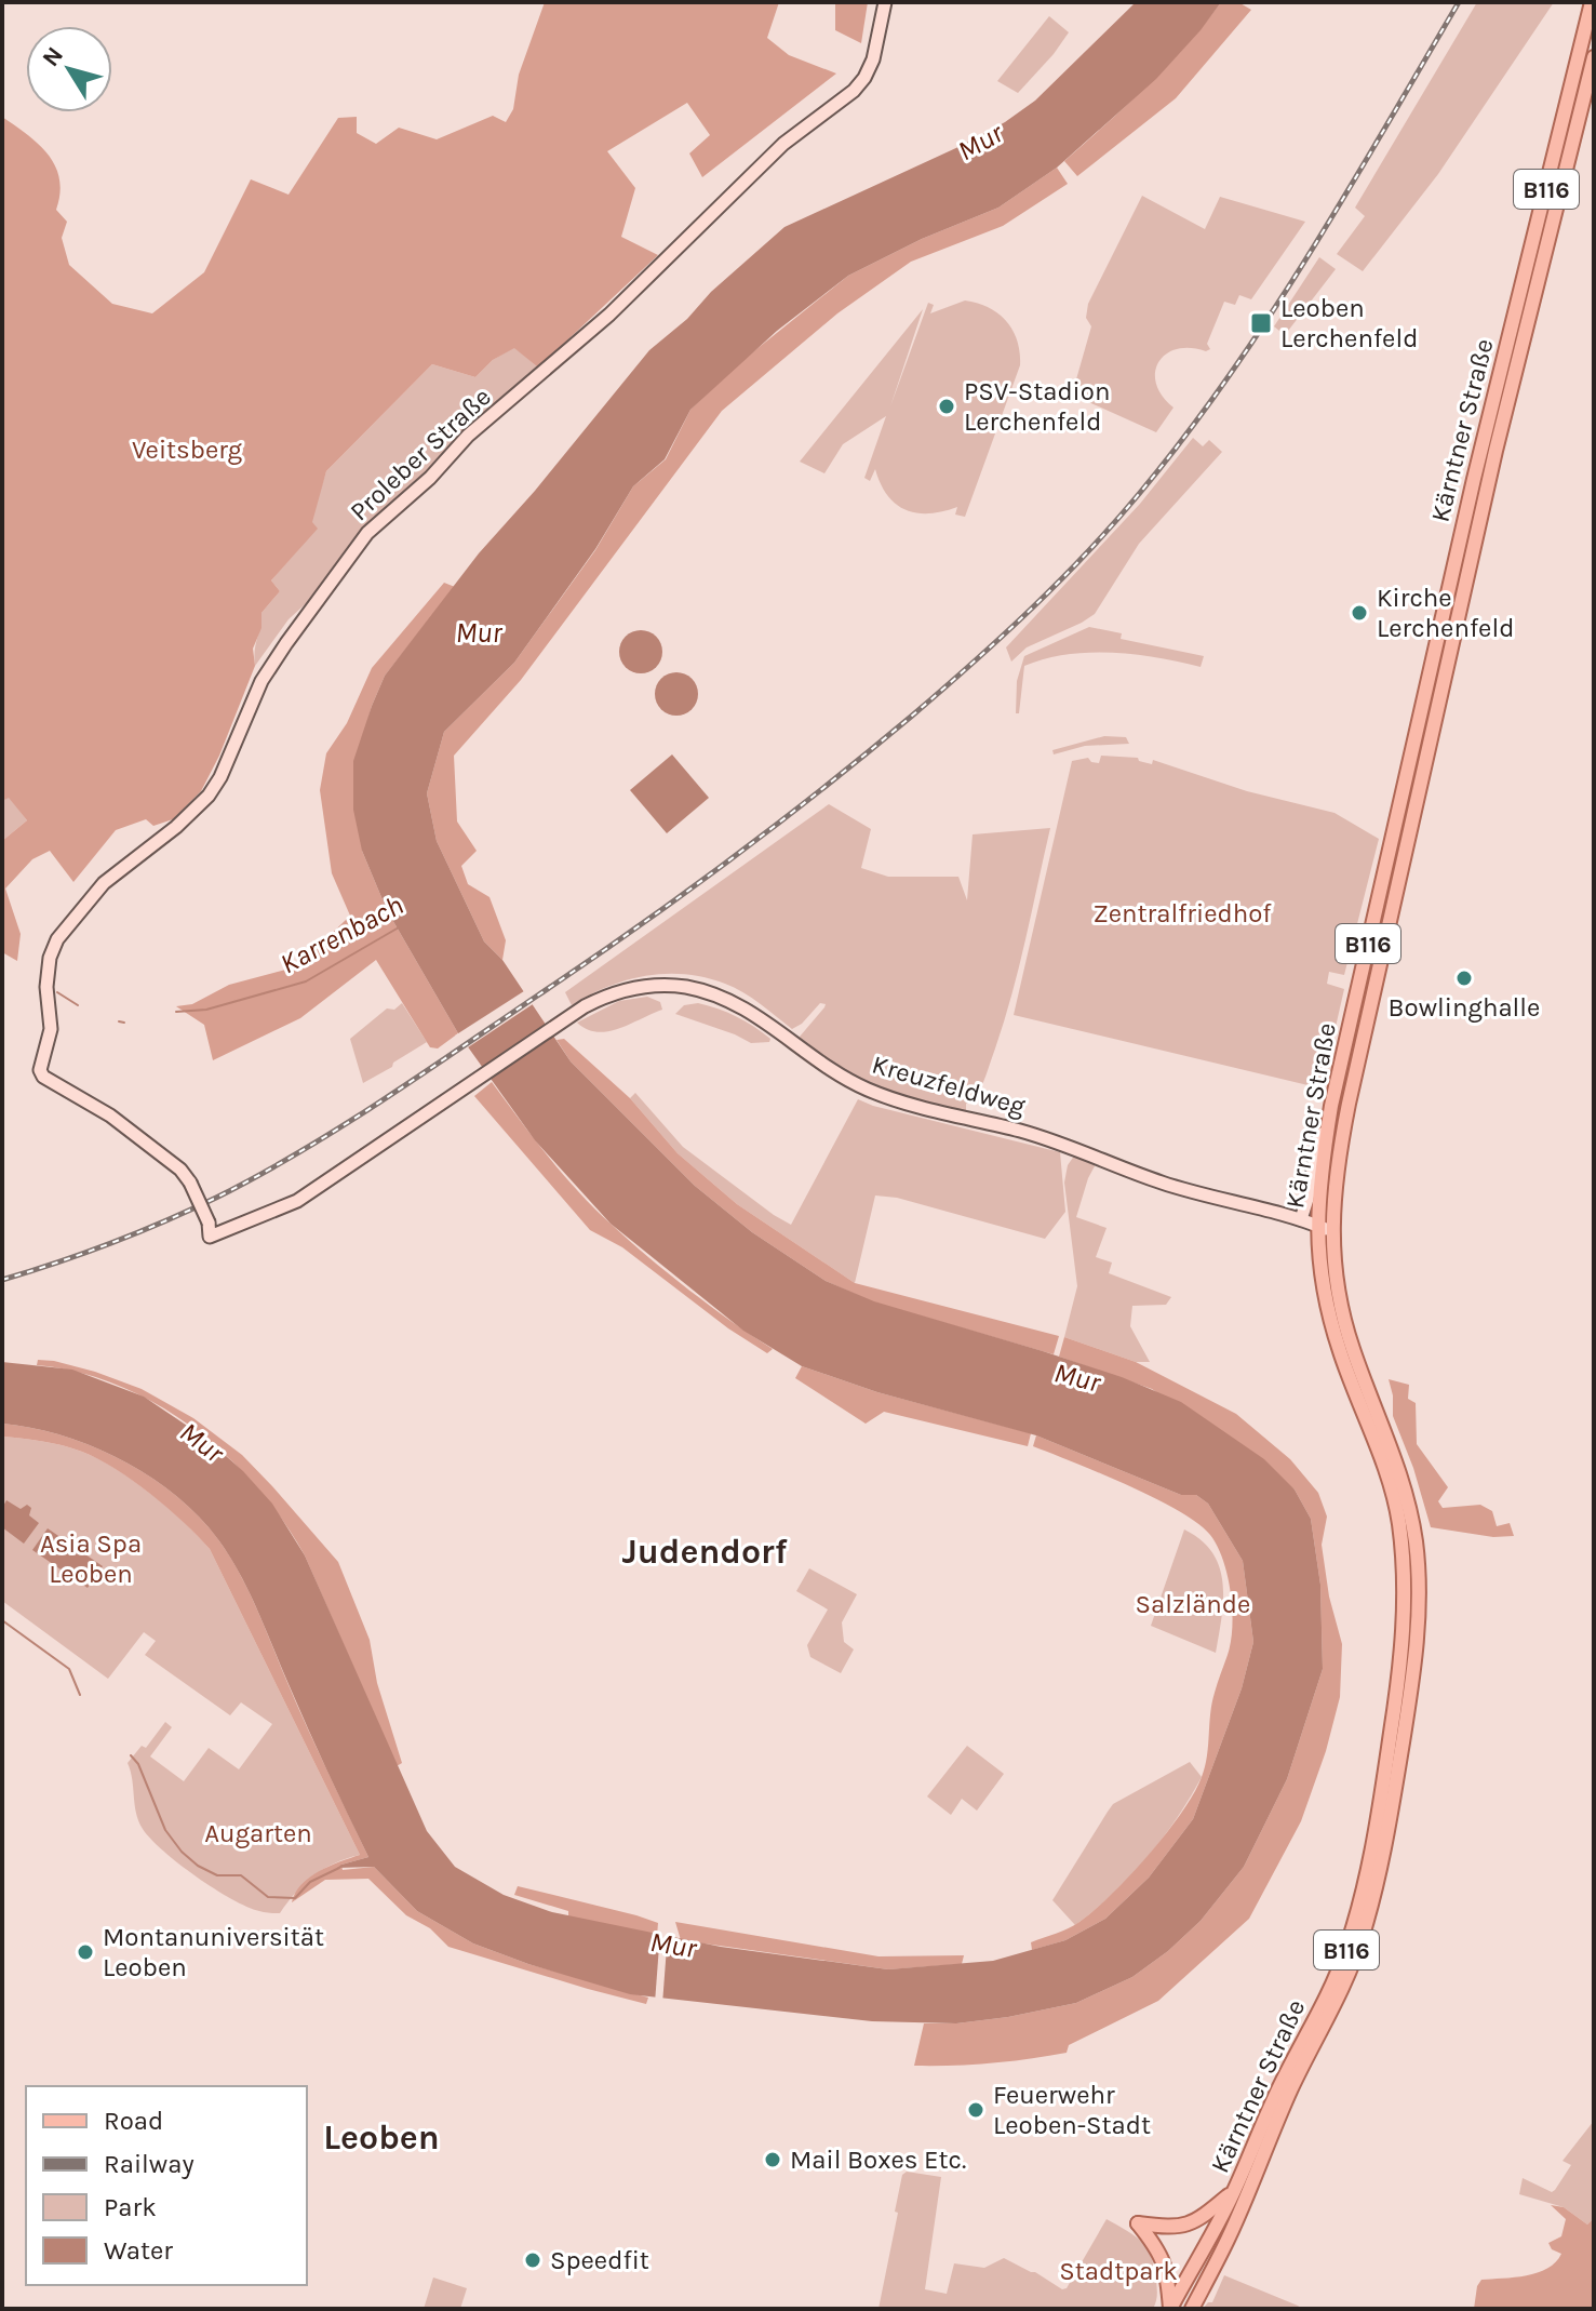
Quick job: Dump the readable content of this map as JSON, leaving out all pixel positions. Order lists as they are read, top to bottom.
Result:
{
  "streets": {
    "main road": [
      "B116",
      "Kärntner Straße",
      "Proleber Straße",
      "Kreuzfeldweg"
    ]
  },
  "crossings": [
    ["Kärntner Straße", "Kreuzfeldweg"],
    ["Proleber Straße", "Kreuzfeldweg"]
  ],
  "districts": ["Judendorf", "Leoben"],
  "water": ["Mur", "Karrenbach"],
  "parks": [
    "Veitsberg",
    "Zentralfriedhof",
    "Asia Spa Leoben",
    "Salzlände",
    "Augarten",
    "Stadtpark"
  ],
  "places": {
    "transit": ["Leoben Lerchenfeld"],
    "other": [
      "PSV-Stadion Lerchenfeld",
      "Kirche Lerchenfeld",
      "Bowlinghalle",
      "Montanuniversität Leoben",
      "Feuerwehr Leoben-Stadt",
      "Mail Boxes Etc.",
      "Speedfit"
    ]
  },
  "legend": [
    "Road",
    "Railway",
    "Park",
    "Water"
  ],
  "north": "top left"
}
